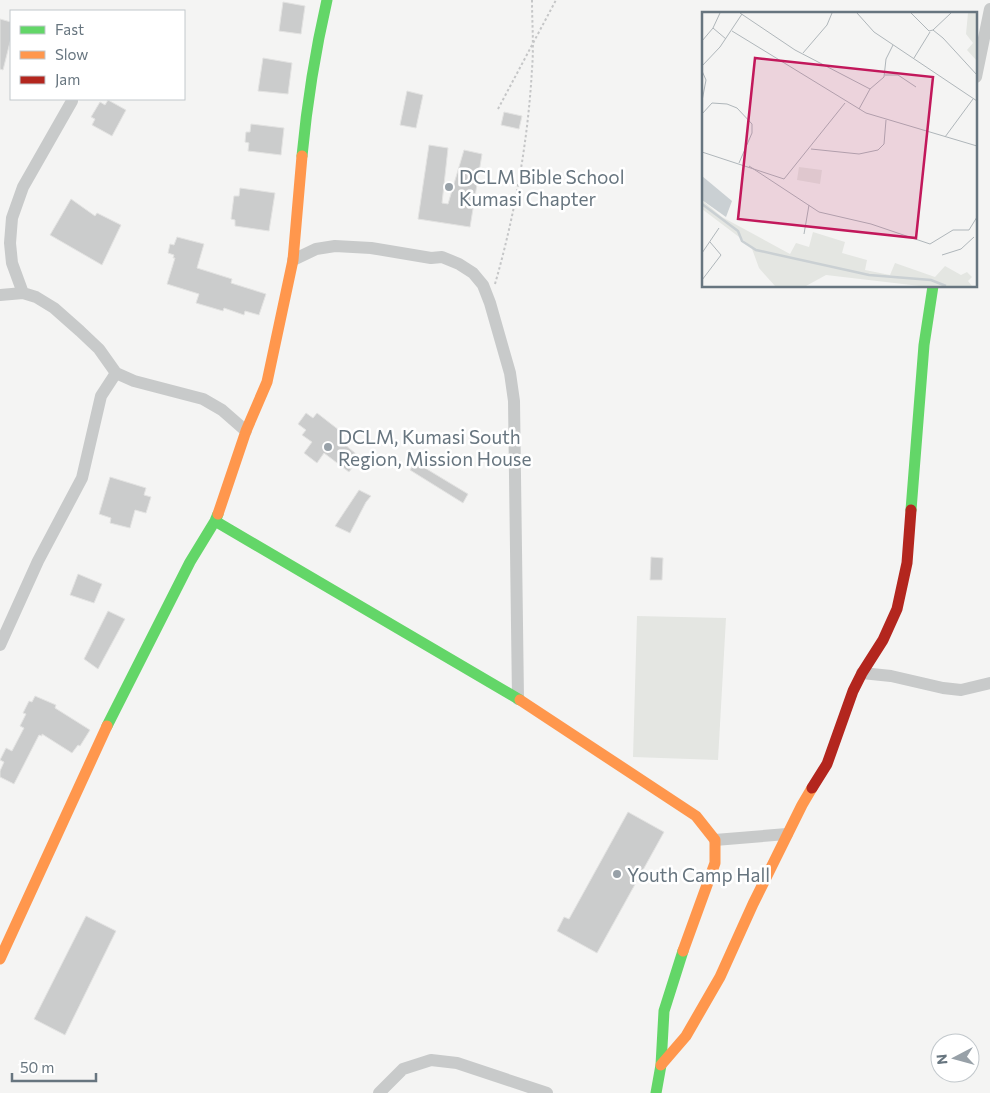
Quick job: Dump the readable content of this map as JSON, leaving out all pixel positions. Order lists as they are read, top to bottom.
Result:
{
  "places": ["DCLM Bible School Kumasi Chapter", "DCLM, Kumasi South Region, Mission House", "Youth Camp Hall"],
  "legend": ["Fast", "Slow", "Jam"],
  "scale_bar": "50 m",
  "north": "left"
}
